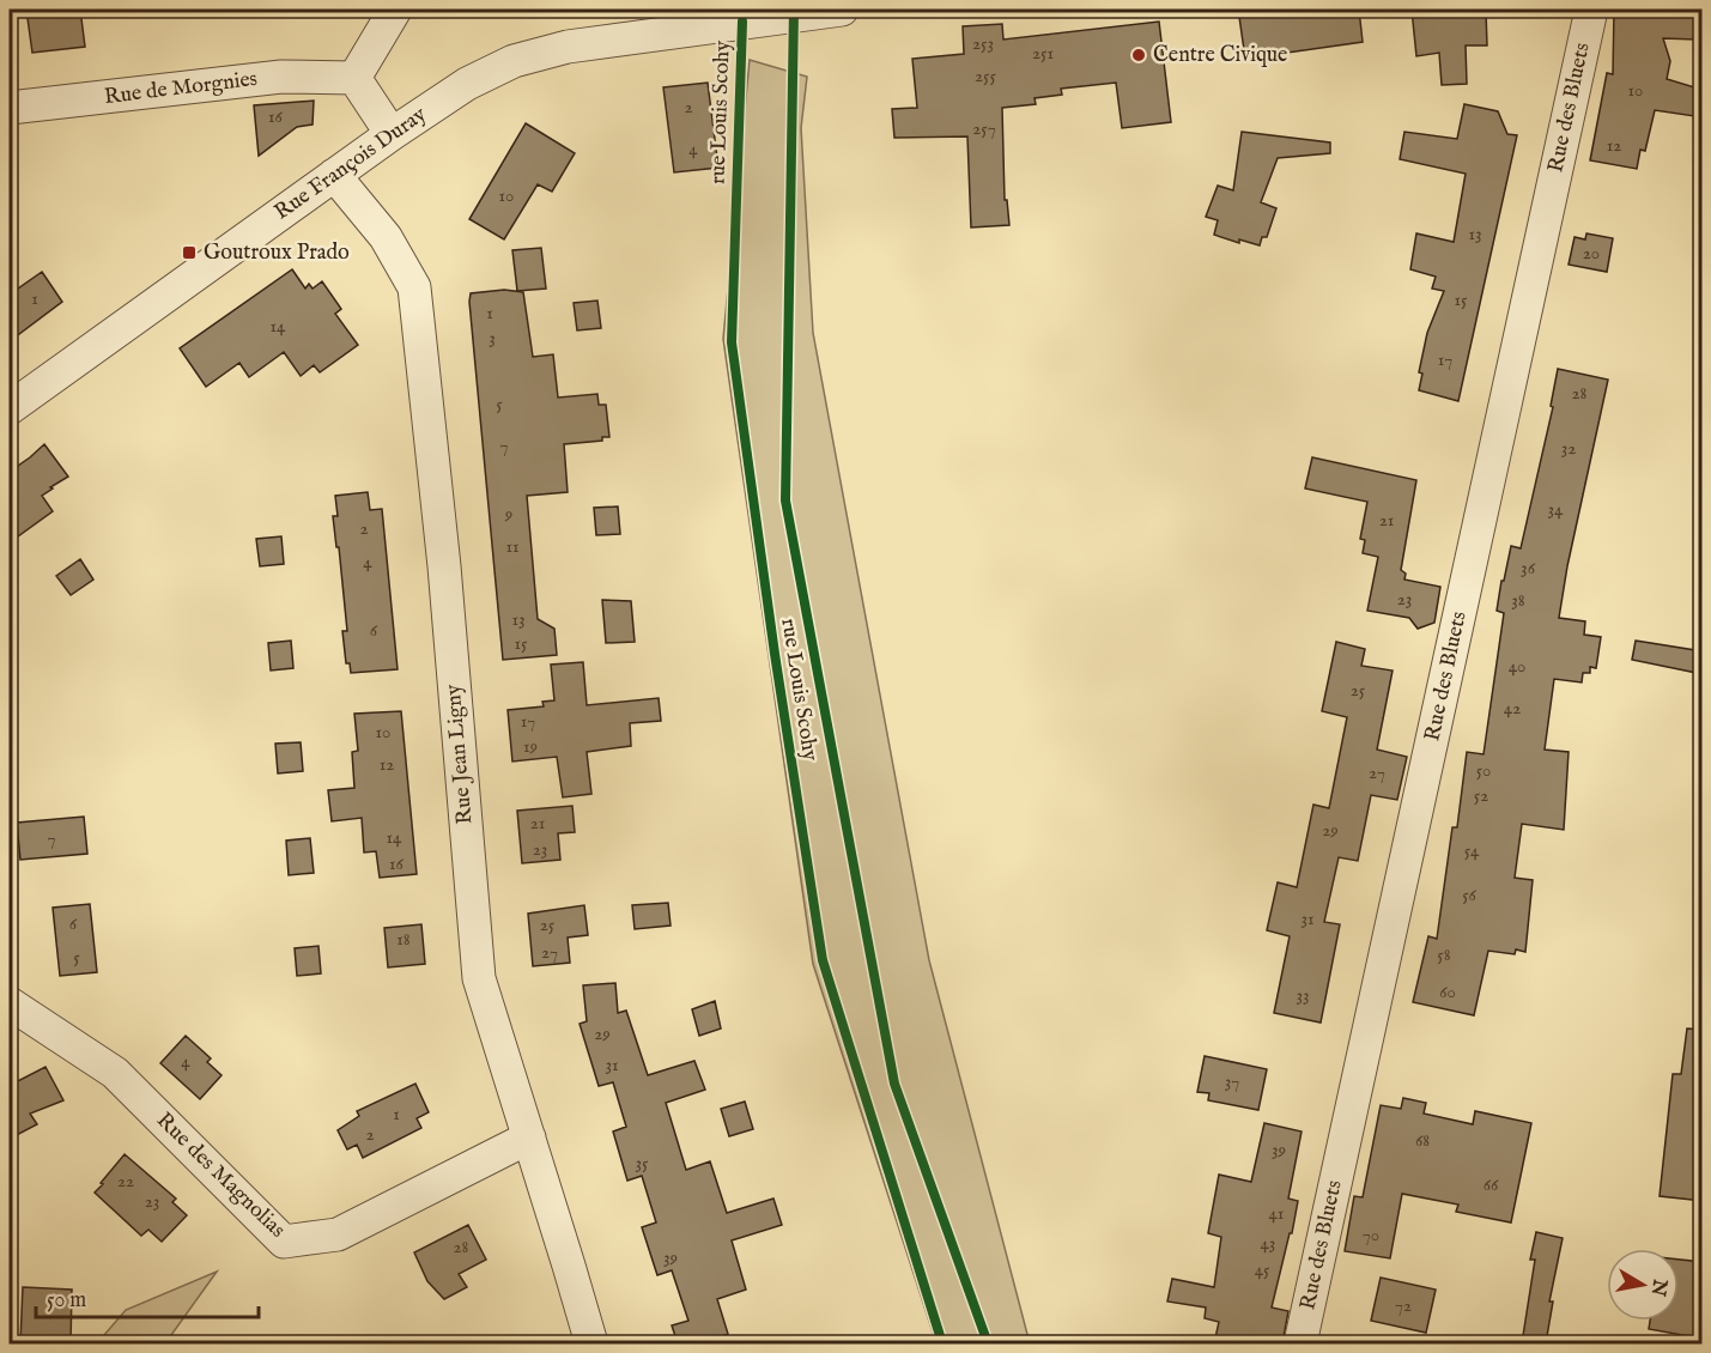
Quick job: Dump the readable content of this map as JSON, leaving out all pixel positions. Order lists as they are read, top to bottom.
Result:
{
  "streets": {
    "street": [
      "Rue de Morgnies",
      "Rue des Bluets",
      "Rue François Duray",
      "Rue Jean Ligny",
      "Rue des Magnolias"
    ],
    "cycle path": ["rue Louis Scohy"]
  },
  "crossings": [
    ["Rue François Duray", "Rue Jean Ligny"],
    ["Rue Jean Ligny", "Rue des Magnolias"]
  ],
  "places": {
    "other": ["Centre Civique"],
    "transit": ["Goutroux Prado"]
  },
  "house_numbers": [
    "253",
    "251",
    "255",
    "10",
    "2",
    "16",
    "257",
    "12",
    "4",
    "10",
    "13",
    "20",
    "1",
    "15",
    "1",
    "14",
    "3",
    "17",
    "28",
    "5",
    "7",
    "32",
    "34",
    "9",
    "21",
    "2",
    "11",
    "4",
    "36",
    "23",
    "38",
    "13",
    "6",
    "15",
    "40",
    "25",
    "42",
    "17",
    "10",
    "19",
    "12",
    "50",
    "27",
    "52",
    "21",
    "29",
    "14",
    "7",
    "23",
    "54",
    "16",
    "56",
    "31",
    "6",
    "25",
    "18",
    "27",
    "58",
    "5",
    "60",
    "33",
    "29",
    "4",
    "31",
    "37",
    "1",
    "2",
    "68",
    "39",
    "35",
    "22",
    "66",
    "23",
    "41",
    "70",
    "43",
    "28",
    "39",
    "45",
    "72"
  ],
  "scale_bar": "50 m",
  "north": "right"
}
